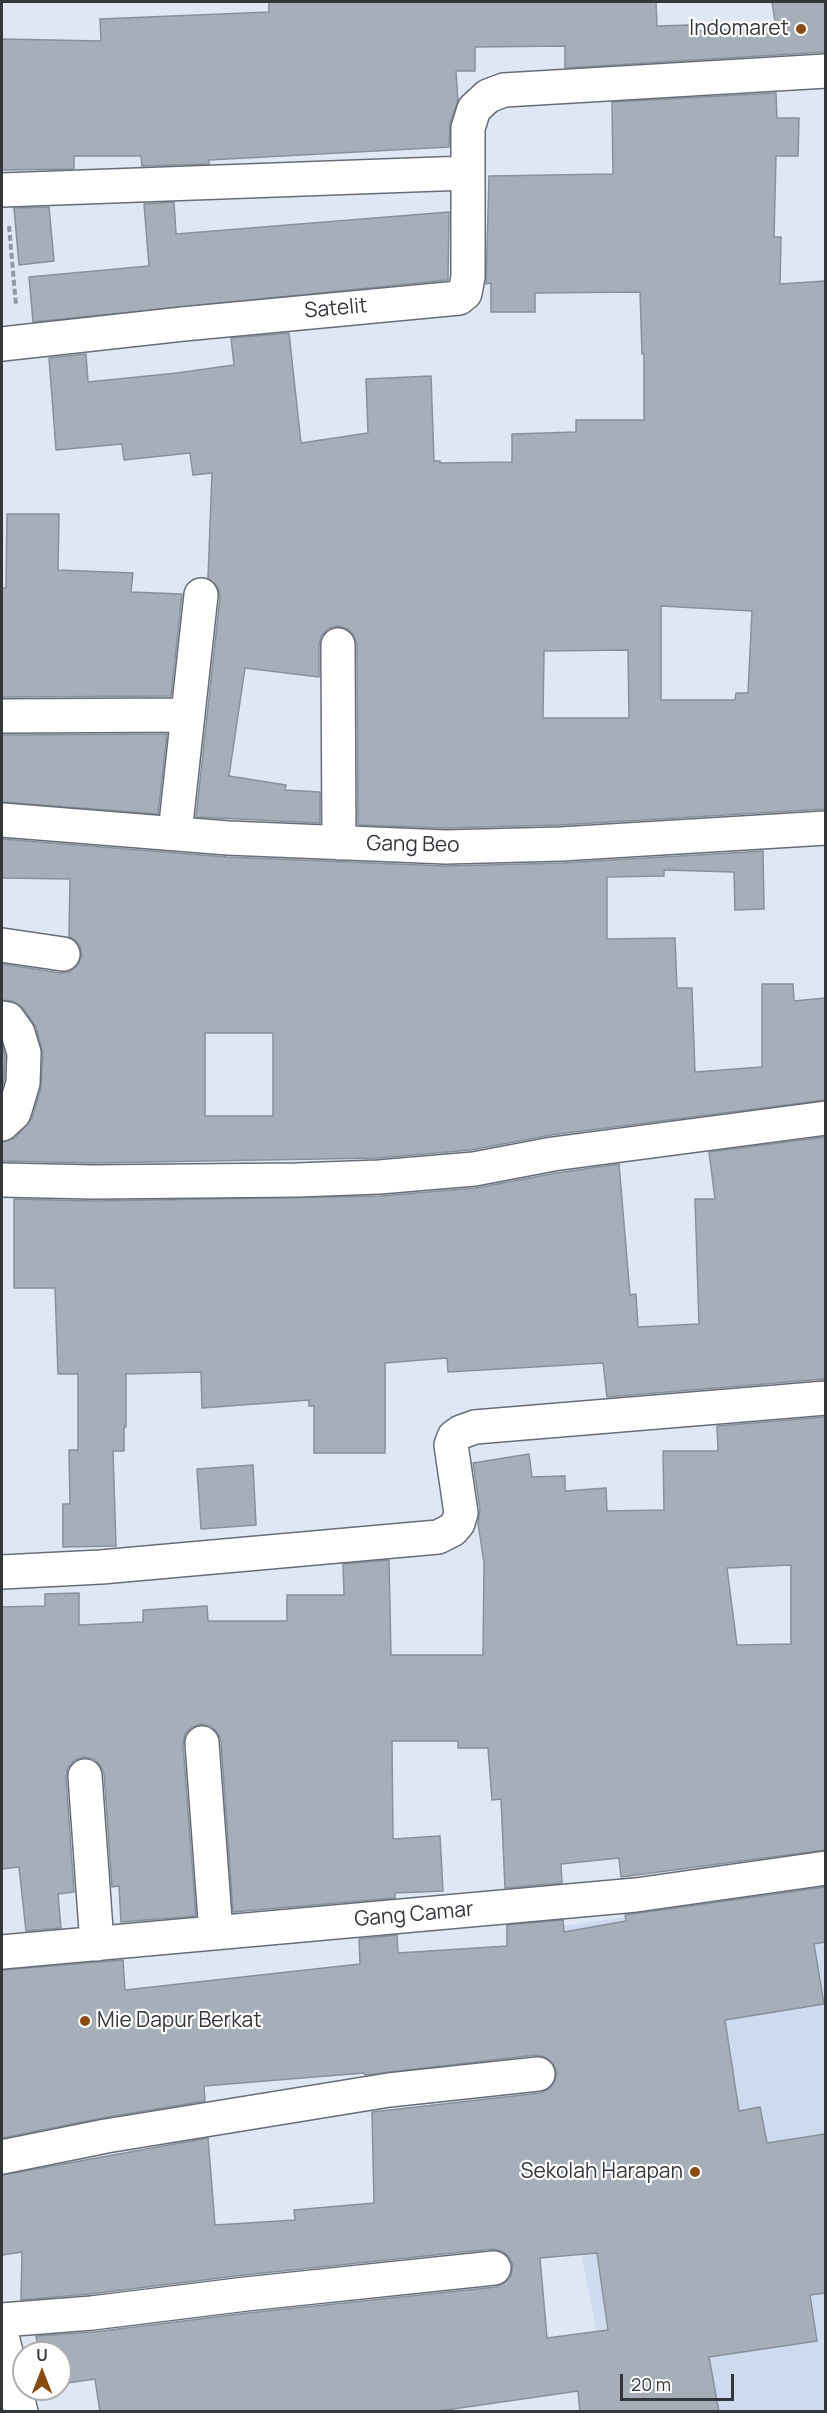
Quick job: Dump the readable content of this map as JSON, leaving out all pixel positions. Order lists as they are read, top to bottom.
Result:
{
  "streets": {
    "street": ["Satelit", "Gang Beo", "Gang Camar"]
  },
  "places": ["Indomaret", "Mie Dapur Berkat", "Sekolah Harapan"],
  "scale_bar": "20 m",
  "north": "top"
}
